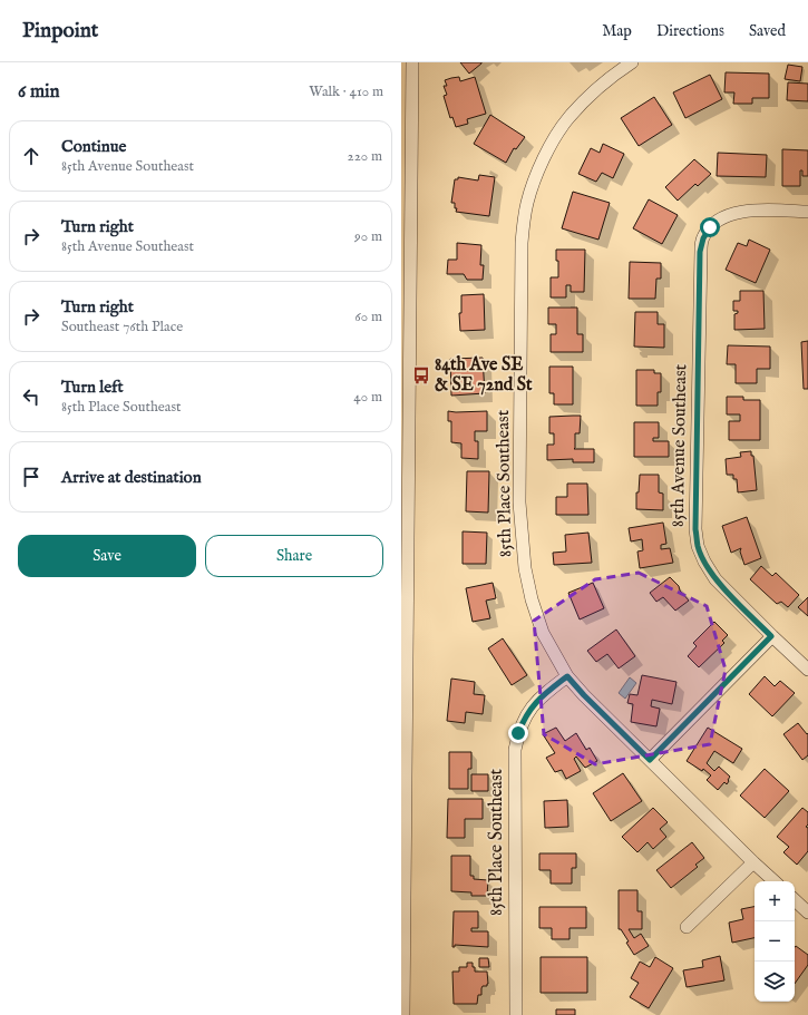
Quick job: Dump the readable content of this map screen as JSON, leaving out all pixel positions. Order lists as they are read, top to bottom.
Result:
{
  "streets": {
    "street": ["85th Avenue Southeast", "85th Place Southeast"]
  },
  "places": {
    "bus stop": ["84th Ave SE & SE 72nd St"]
  },
  "page": {
    "header": "Pinpoint",
    "nav": ["Map", "Directions", "Saved"],
    "heading": ["6 min", "Walk · 410 m"],
    "list": [
      ["Continue", "85th Avenue Southeast", "220 m"],
      ["Turn right", "85th Avenue Southeast", "90 m"],
      ["Turn right", "Southeast 76th Place", "60 m"],
      ["Turn left", "85th Place Southeast", "40 m"],
      "Arrive at destination"
    ],
    "buttons": ["Save", "Share"],
    "map_buttons": ["+", "−"]
  }
}
